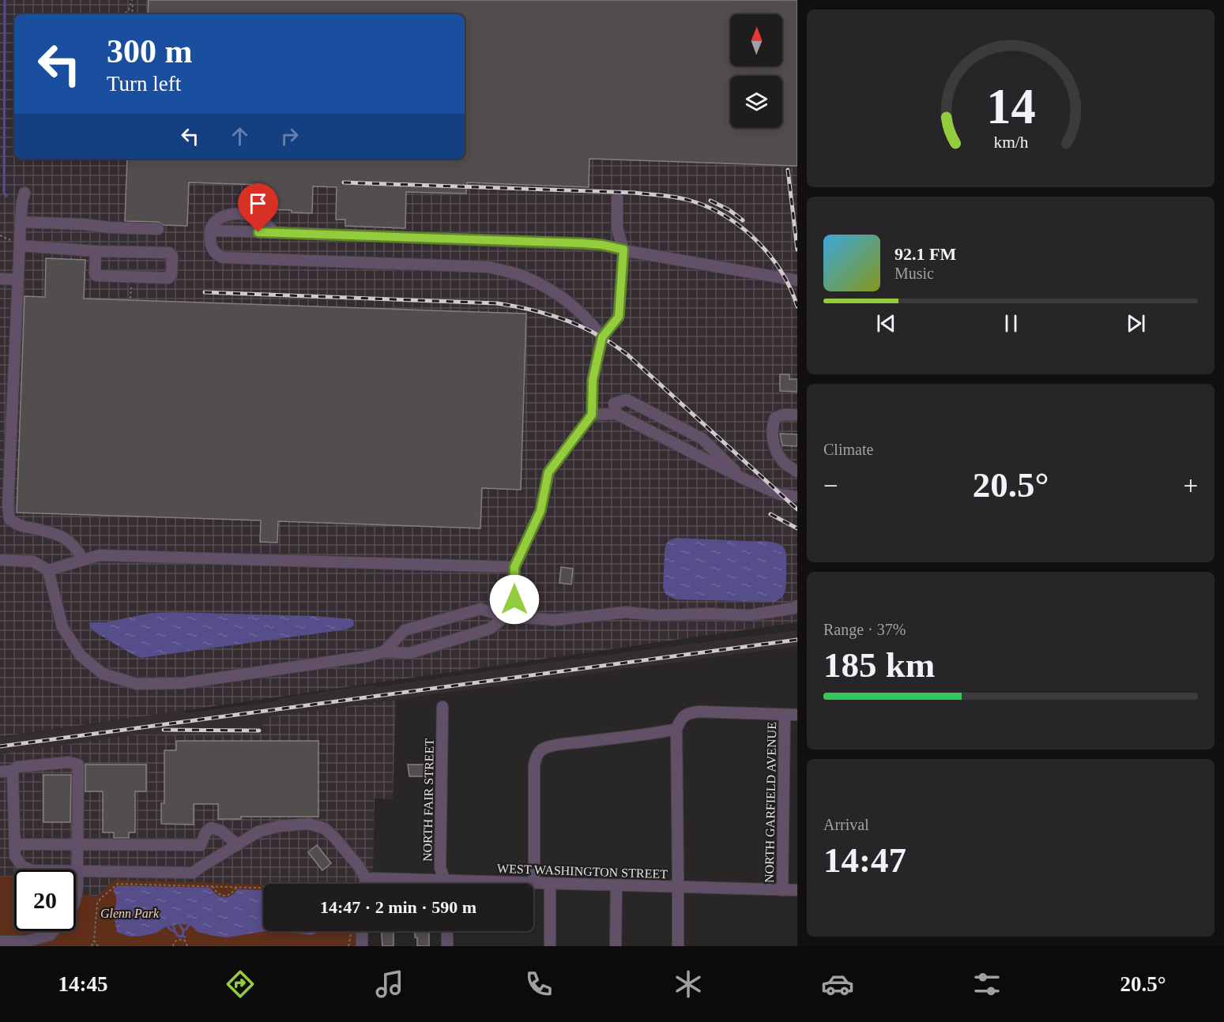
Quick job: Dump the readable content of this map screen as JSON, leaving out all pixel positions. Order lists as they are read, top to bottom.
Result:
{
  "streets": {
    "street": ["NORTH FAIR STREET", "NORTH GARFIELD AVENUE", "WEST WASHINGTON STREET"]
  },
  "crossings": [
    ["NORTH FAIR STREET", "WEST WASHINGTON STREET"],
    ["NORTH GARFIELD AVENUE", "WEST WASHINGTON STREET"]
  ],
  "parks": ["Glenn Park"],
  "north": "top",
  "page": {
    "turn": ["300 m", "Turn left"],
    "song": ["92.1 FM", "Music"],
    "tile": [
      "Climate",
      ["Range · 37%", "185 km"],
      ["Arrival", "14:47"]
    ],
    "heat": ["−", "20.5°", "+"],
    "limit": "20",
    "trip": "14:47 · 2 min · 590 m",
    "tabs": ["14:45", "20.5°"],
    "gauge": ["14", "km/h"]
  }
}
